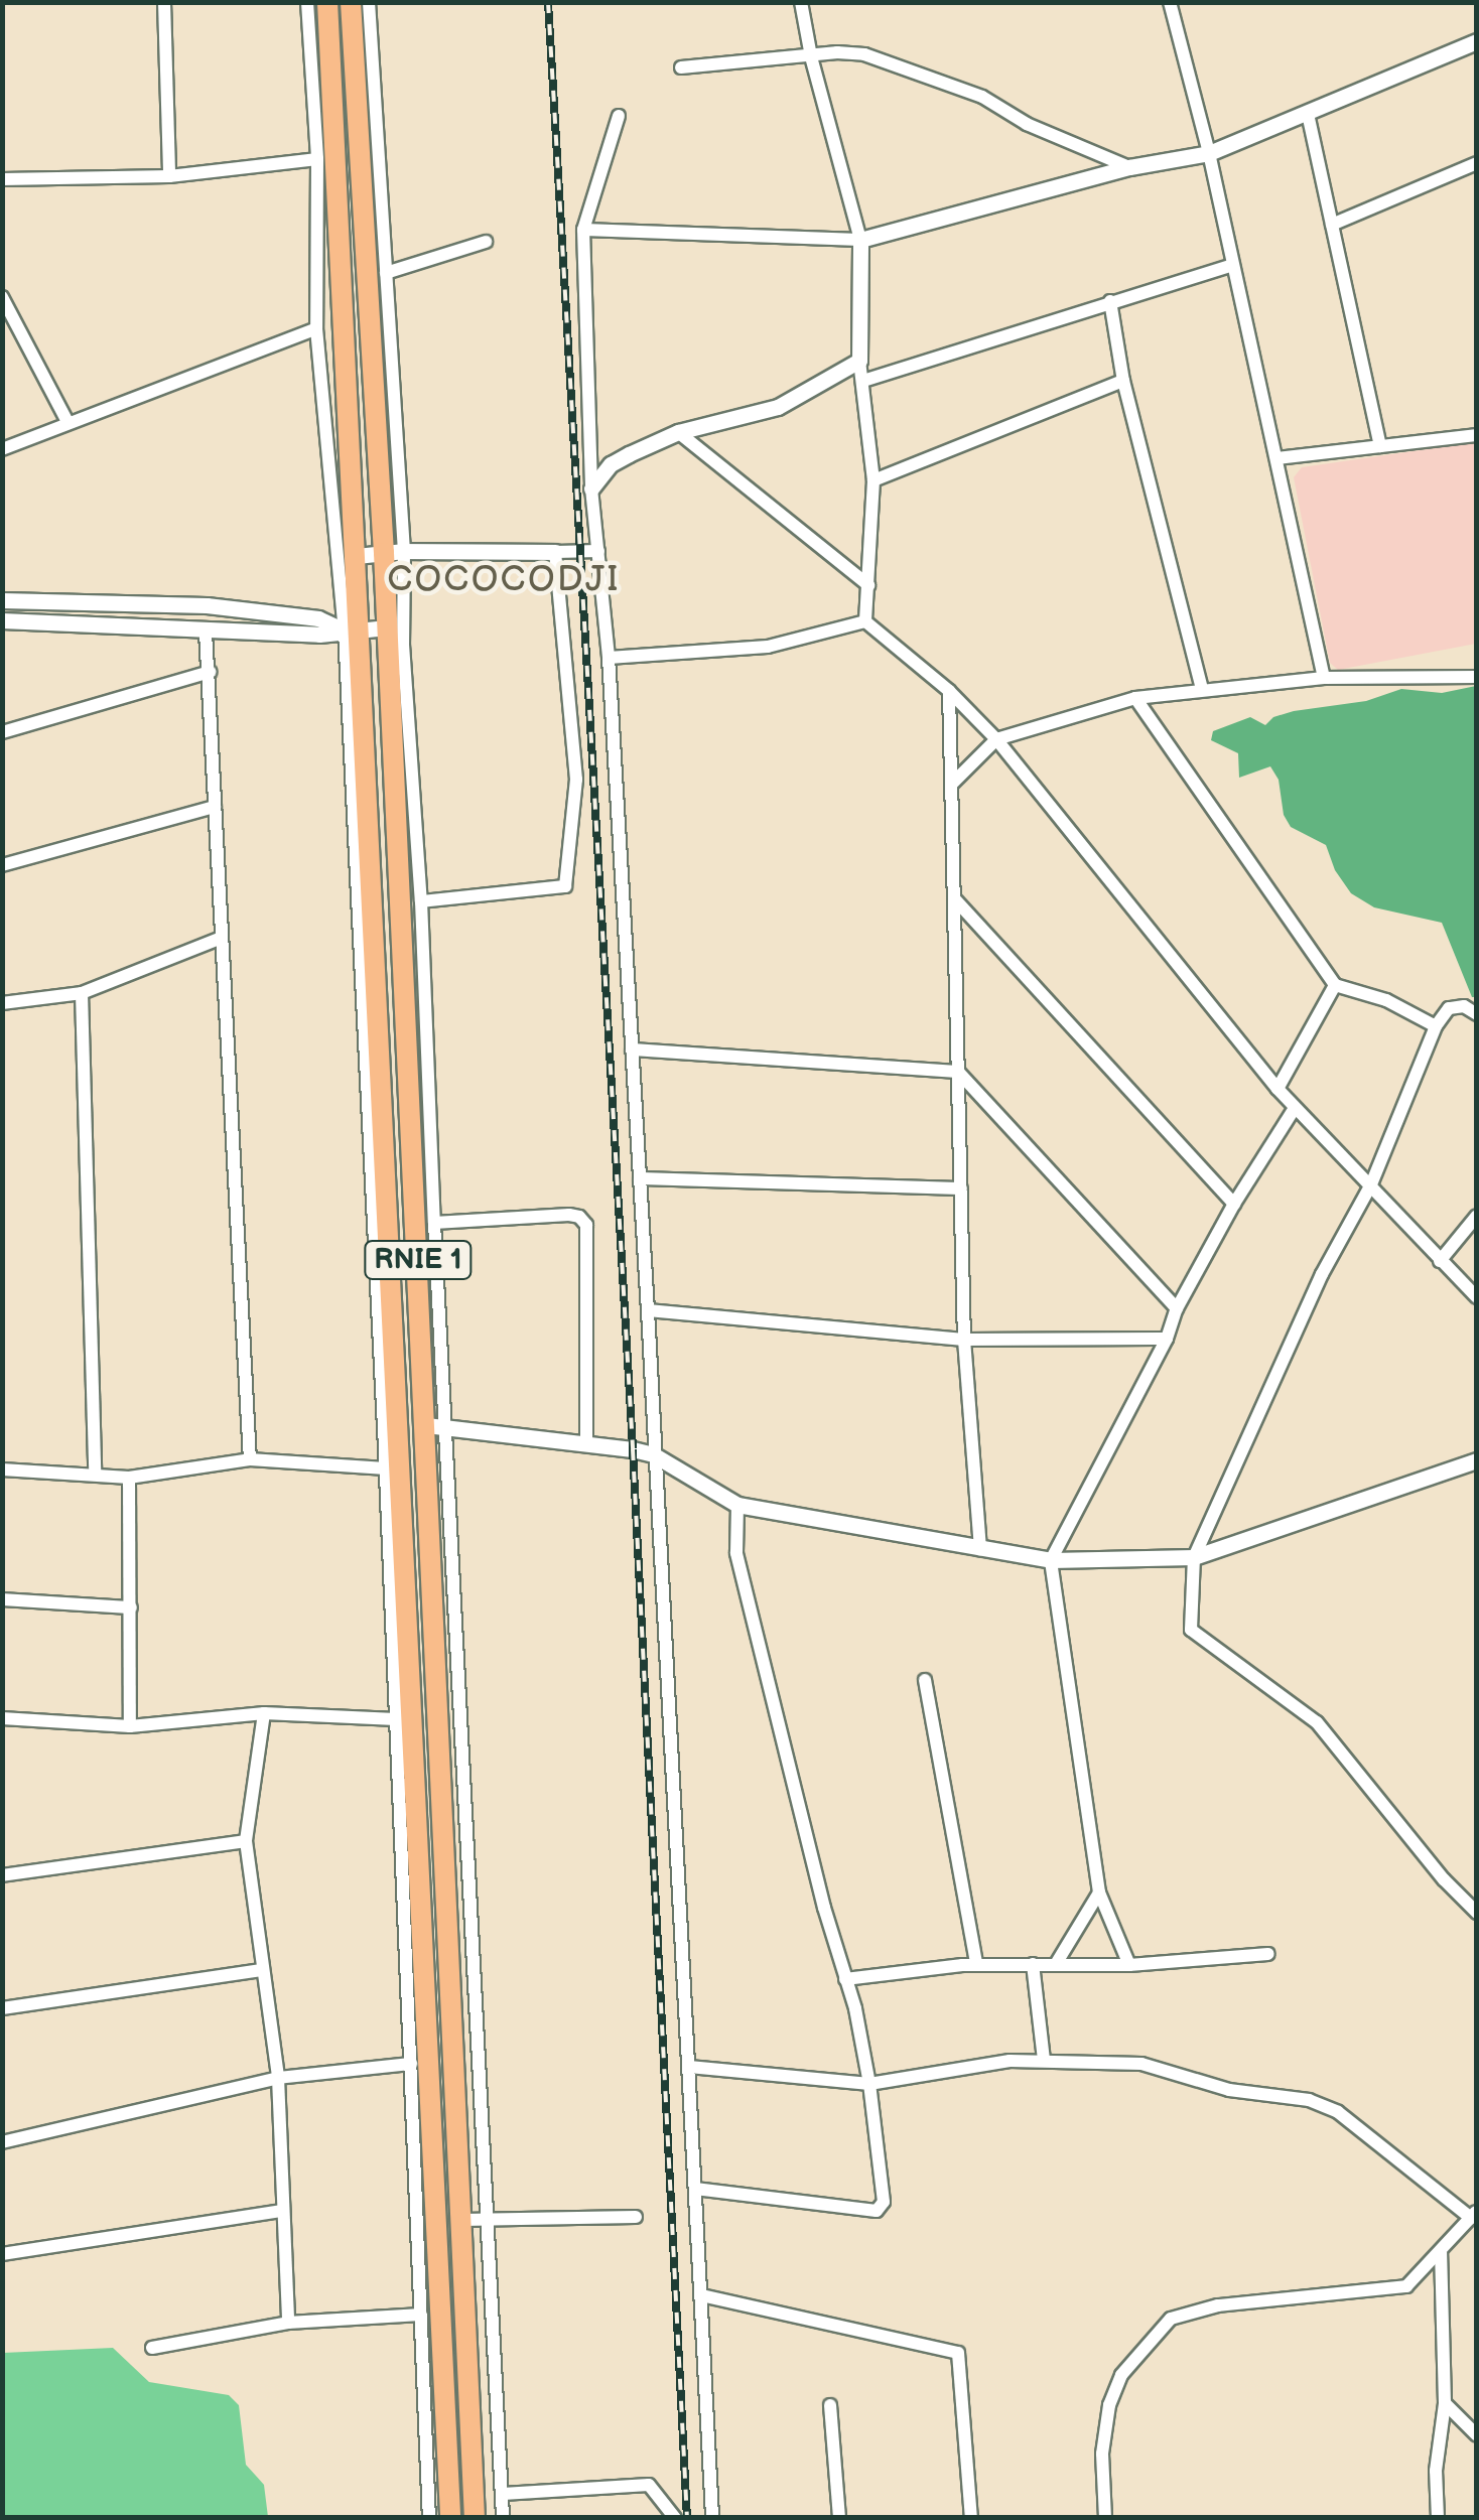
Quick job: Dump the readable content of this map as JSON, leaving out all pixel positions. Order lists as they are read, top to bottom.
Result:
{
  "streets": {
    "highway": ["RNIE 1"]
  },
  "districts": ["COCOCODJI"]
}
